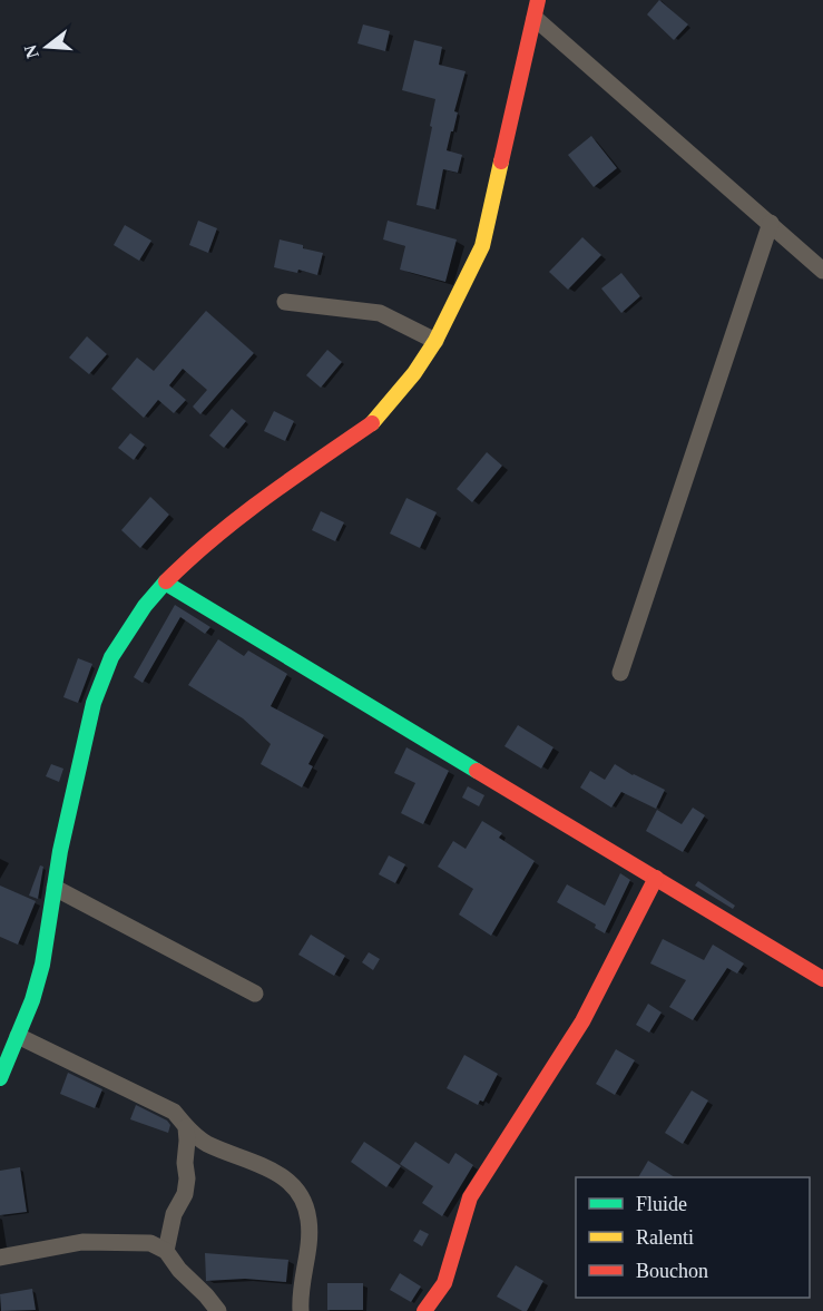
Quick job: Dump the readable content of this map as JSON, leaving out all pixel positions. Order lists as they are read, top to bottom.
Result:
{
  "legend": ["Fluide", "Ralenti", "Bouchon"],
  "north": "left"
}
